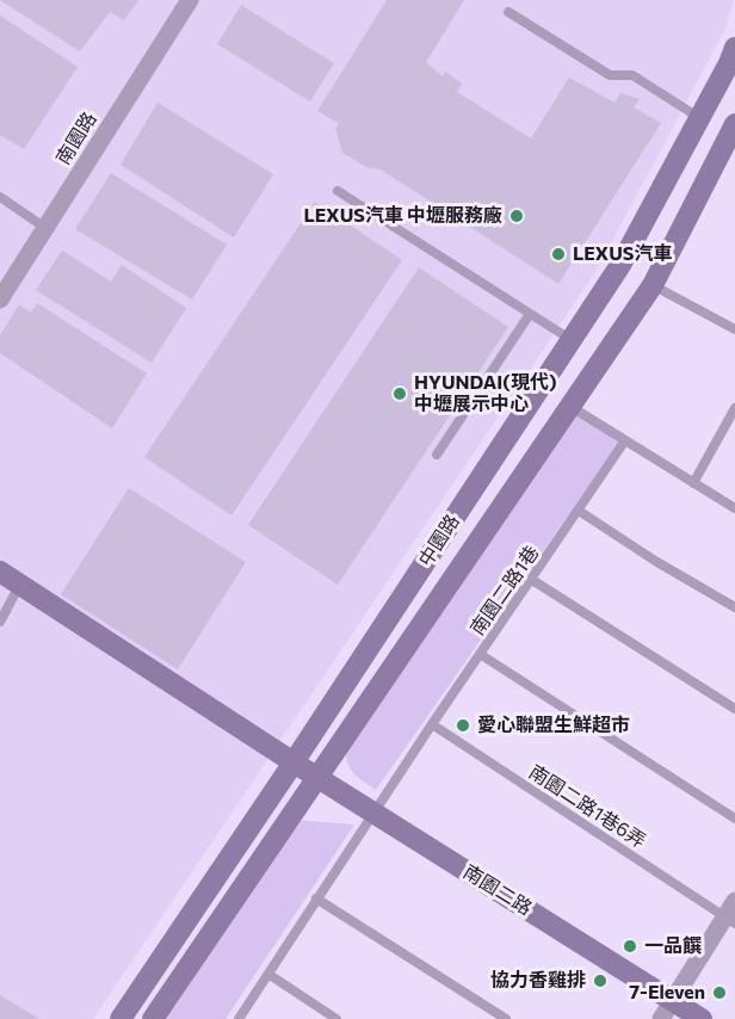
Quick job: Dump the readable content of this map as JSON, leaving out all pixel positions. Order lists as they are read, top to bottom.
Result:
{
  "streets": {
    "main road": ["中園路", "南園二路"],
    "street": ["南園路"],
    "lane": ["南園二路1巷", "南園二路1巷6弄"]
  },
  "crossings": [
    ["中園路", "南園二路"],
    ["南園二路1巷", "南園二路1巷6弄"],
    ["南園二路1巷", "南園二路"]
  ],
  "places": [
    "LEXUS汽車 中壢服務廠",
    "LEXUS汽車",
    "HYUNDAI(現代) 中壢展示中心",
    "愛心聯盟生鮮超市",
    "一品饌",
    "協力香雞排",
    "7-Eleven"
  ]
}
